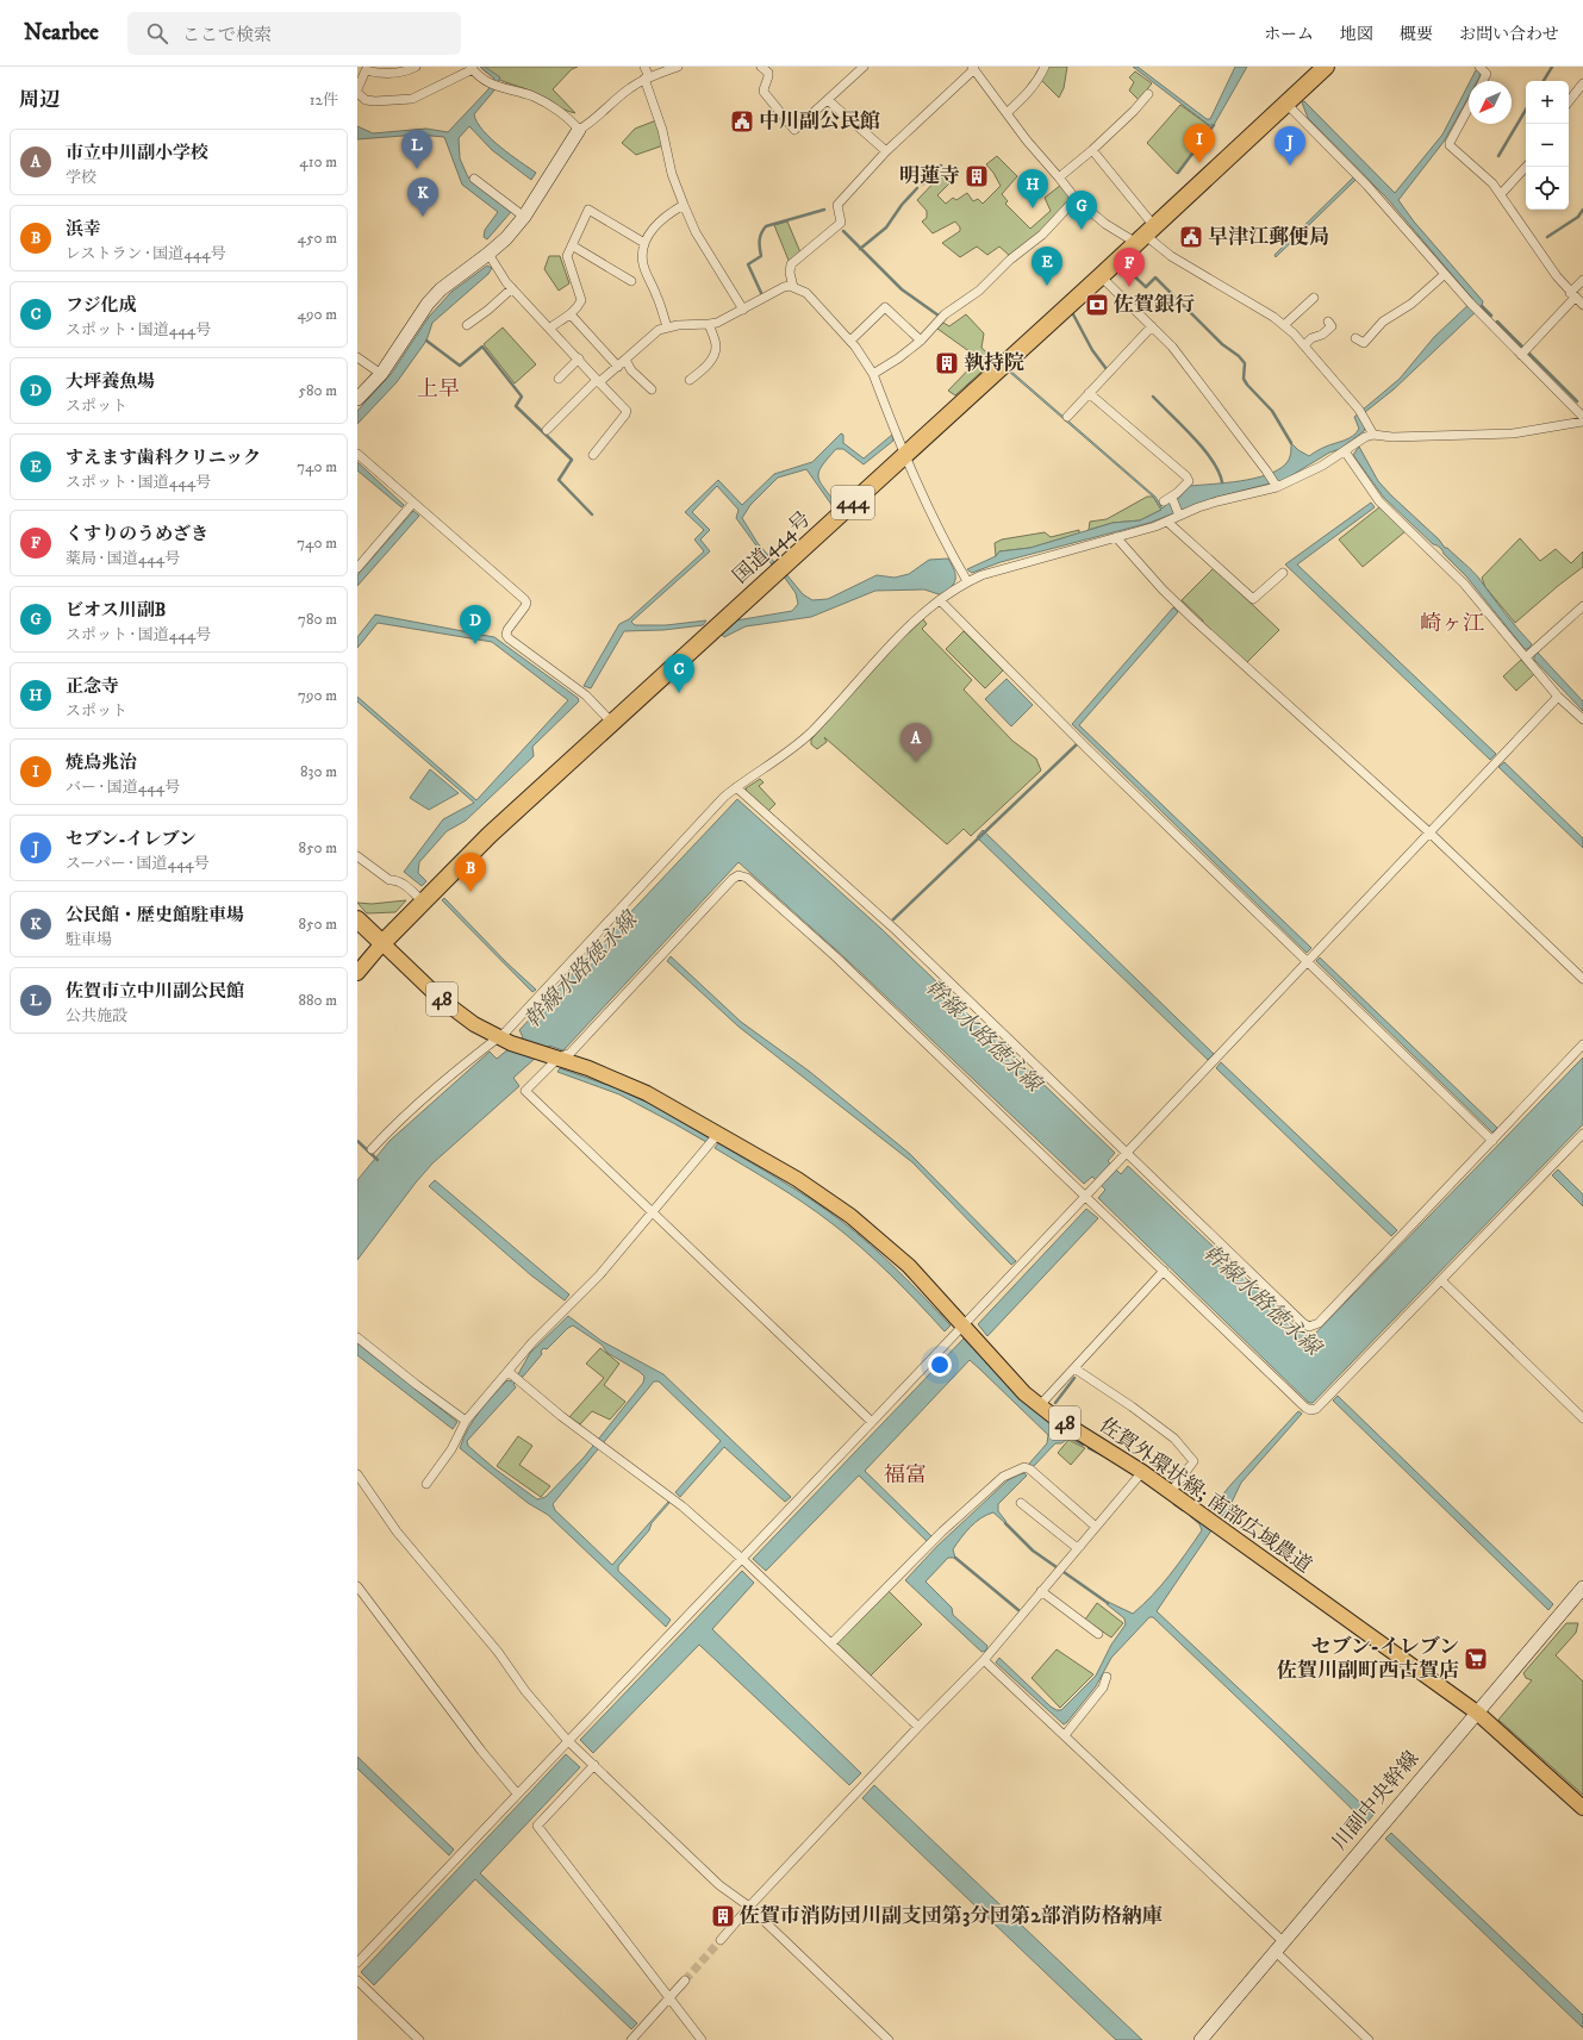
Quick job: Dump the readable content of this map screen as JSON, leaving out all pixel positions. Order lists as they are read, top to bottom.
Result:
{
  "streets": {
    "highway": ["444", "国道444号"],
    "main road": ["48", "佐賀外環状線; 南部広域農道"],
    "street": ["川副中央幹線"]
  },
  "crossings": [
    ["国道444号", "48"],
    ["48", "佐賀外環状線; 南部広域農道"],
    ["佐賀外環状線; 南部広域農道", "川副中央幹線"]
  ],
  "districts": ["上早", "崎ヶ江", "福富"],
  "water": ["幹線水路徳永線"],
  "places": {
    "public building": ["中川副公民館", "早津江郵便局"],
    "building": ["明蓮寺", "執持院", "佐賀市消防団川副支団第3分団第2部消防格納庫"],
    "bank": ["佐賀銀行"],
    "supermarket": ["セブン-イレブン 佐賀川副町西古賀店"]
  },
  "north": "bottom left",
  "page": {
    "header": "Nearbee",
    "search": "ここで検索",
    "nav": [
      "ホーム",
      "地図",
      "概要",
      "お問い合わせ"
    ],
    "heading": ["周辺", "12件"],
    "map_buttons": ["+", "−"],
    "pins": [
      "I",
      "J",
      "L",
      "H",
      "K",
      "G",
      "E",
      "F",
      "D",
      "C",
      "A",
      "B"
    ],
    "list": [
      {
        "mark": "A",
        "name": "市立中川副小学校",
        "note": "学校",
        "value": "410 m"
      },
      {
        "mark": "B",
        "name": "浜幸",
        "note": "レストラン · 国道444号",
        "value": "450 m"
      },
      {
        "mark": "C",
        "name": "フジ化成",
        "note": "スポット · 国道444号",
        "value": "490 m"
      },
      {
        "mark": "D",
        "name": "大坪養魚場",
        "note": "スポット",
        "value": "580 m"
      },
      {
        "mark": "E",
        "name": "すえます歯科クリニック",
        "note": "スポット · 国道444号",
        "value": "740 m"
      },
      {
        "mark": "F",
        "name": "くすりのうめざき",
        "note": "薬局 · 国道444号",
        "value": "740 m"
      },
      {
        "mark": "G",
        "name": "ビオス川副B",
        "note": "スポット · 国道444号",
        "value": "780 m"
      },
      {
        "mark": "H",
        "name": "正念寺",
        "note": "スポット",
        "value": "790 m"
      },
      {
        "mark": "I",
        "name": "焼鳥兆治",
        "note": "バー · 国道444号",
        "value": "830 m"
      },
      {
        "mark": "J",
        "name": "セブン-イレブン",
        "note": "スーパー · 国道444号",
        "value": "850 m"
      },
      {
        "mark": "K",
        "name": "公民館・歴史館駐車場",
        "note": "駐車場",
        "value": "850 m"
      },
      {
        "mark": "L",
        "name": "佐賀市立中川副公民館",
        "note": "公共施設",
        "value": "880 m"
      }
    ]
  }
}
